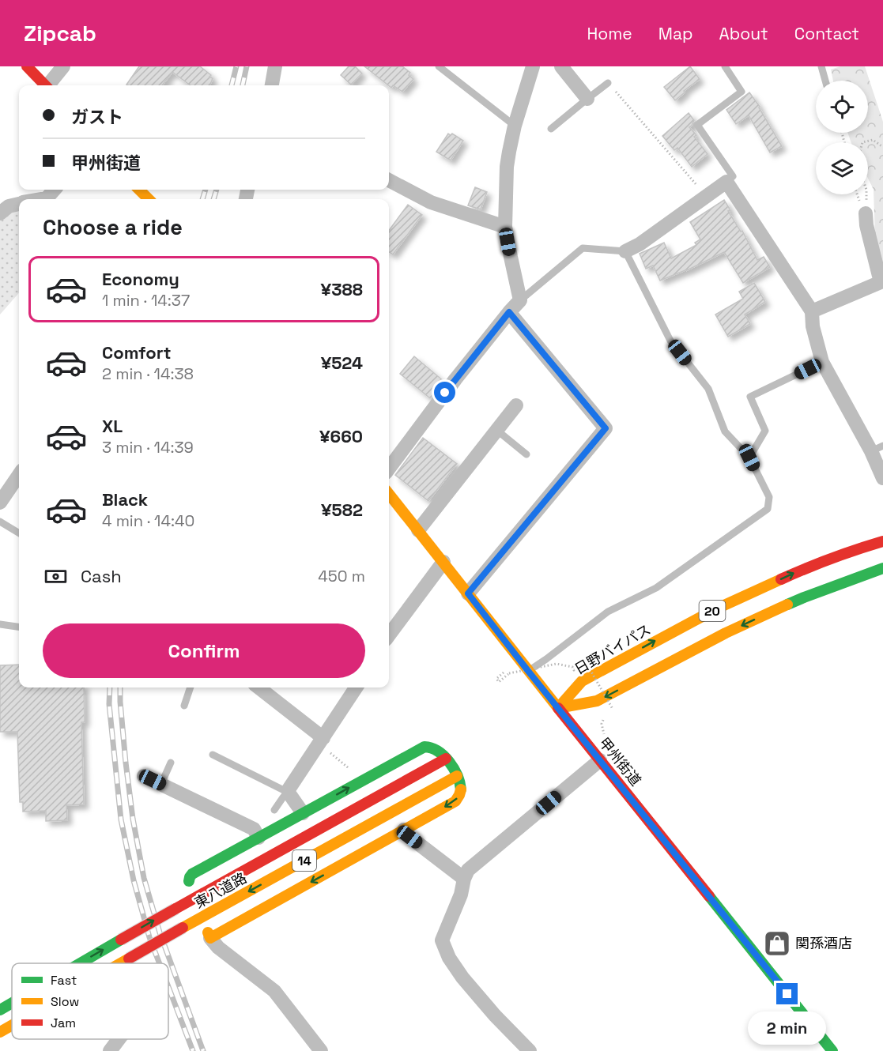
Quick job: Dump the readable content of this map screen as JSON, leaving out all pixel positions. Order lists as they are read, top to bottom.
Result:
{
  "streets": {
    "main road": [
      "20",
      "日野バイパス",
      "甲州街道",
      "14",
      "東八道路"
    ]
  },
  "crossings": [
    ["20", "日野バイパス"],
    ["20", "甲州街道"],
    ["日野バイパス", "甲州街道"]
  ],
  "places": {
    "shop": ["関孫酒店"]
  },
  "legend": ["Fast", "Slow", "Jam"],
  "page": {
    "header": "Zipcab",
    "nav": [
      "Home",
      "Map",
      "About",
      "Contact"
    ],
    "banner": ["ガスト", "甲州街道"],
    "heading": "Choose a ride",
    "list": [
      {
        "name": "Economy",
        "note": "1 min · 14:37",
        "value": "¥388"
      },
      {
        "name": "Comfort",
        "note": "2 min · 14:38",
        "value": "¥524"
      },
      {
        "name": "XL",
        "note": "3 min · 14:39",
        "value": "¥660"
      },
      {
        "name": "Black",
        "note": "4 min · 14:40",
        "value": "¥582"
      }
    ],
    "pay": ["Cash", "450 m"],
    "buttons": "Confirm",
    "bubble": "2 min"
  }
}
